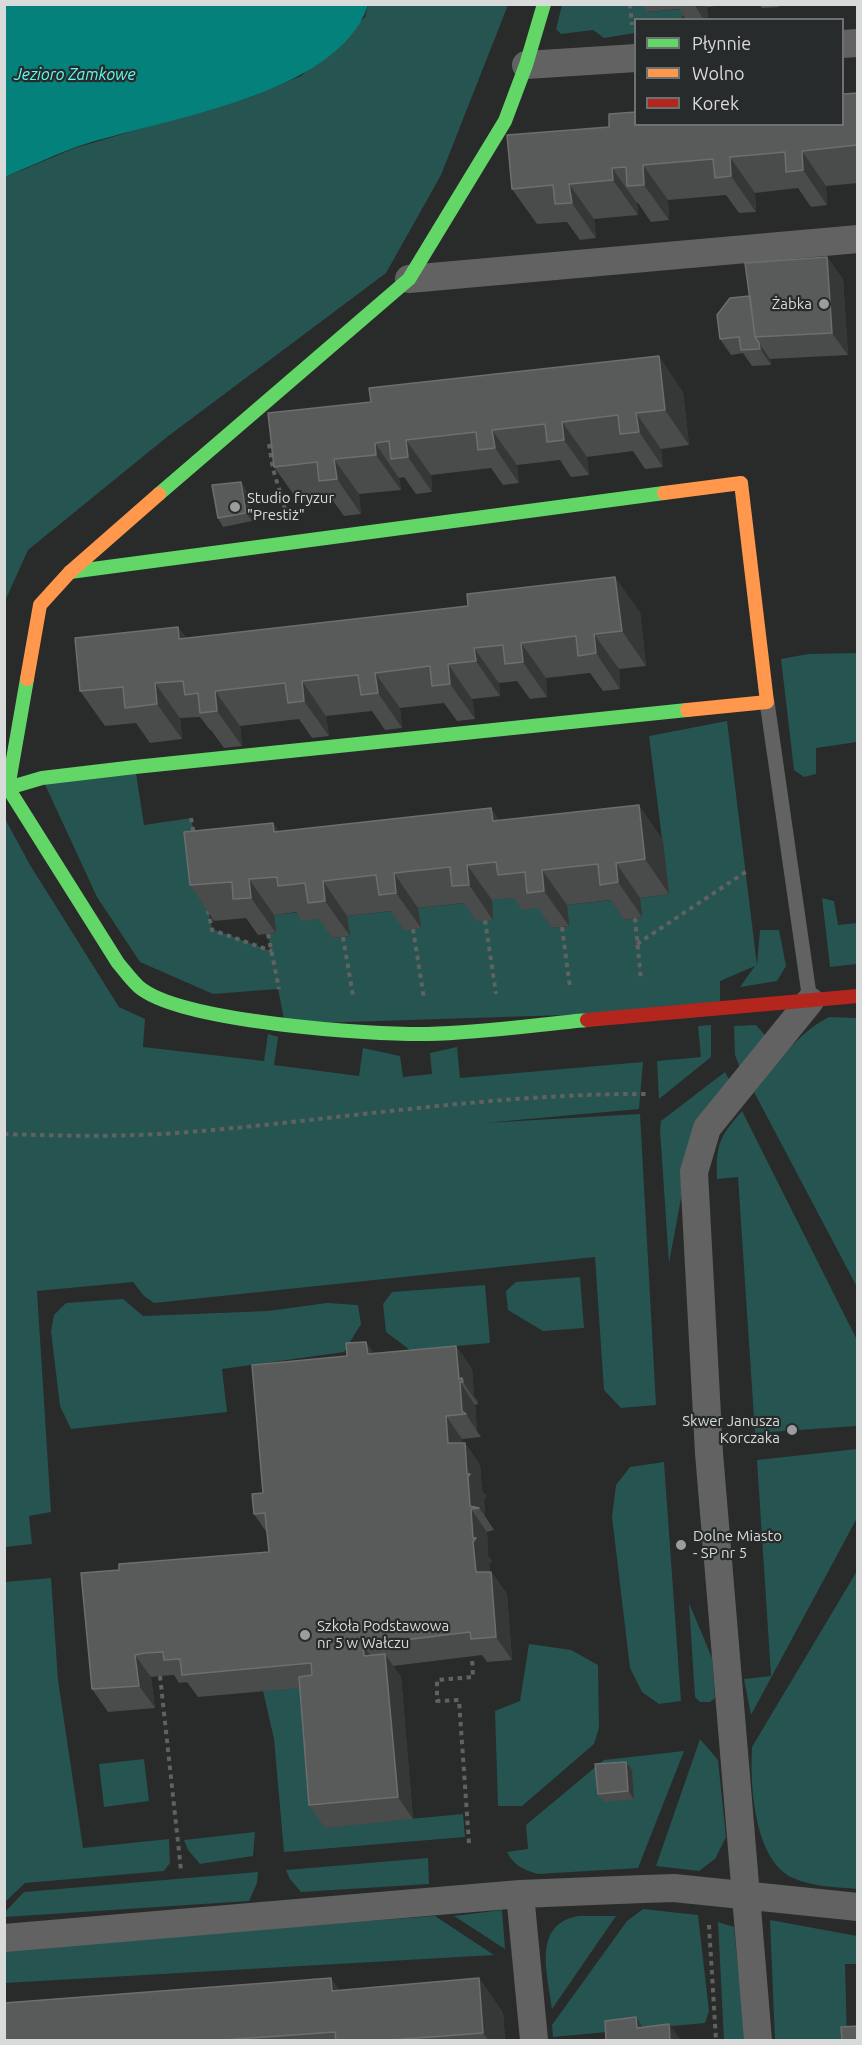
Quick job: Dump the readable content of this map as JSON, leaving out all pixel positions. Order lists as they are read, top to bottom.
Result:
{
  "water": ["Jezioro Zamkowe"],
  "places": [
    "Żabka",
    "Studio fryzur \"Prestiż\"",
    "Skwer Janusza Korczaka",
    "Dolne Miasto - SP nr 5",
    "Szkoła Podstawowa nr 5 w Wałczu"
  ],
  "legend": ["Płynnie", "Wolno", "Korek"]
}
